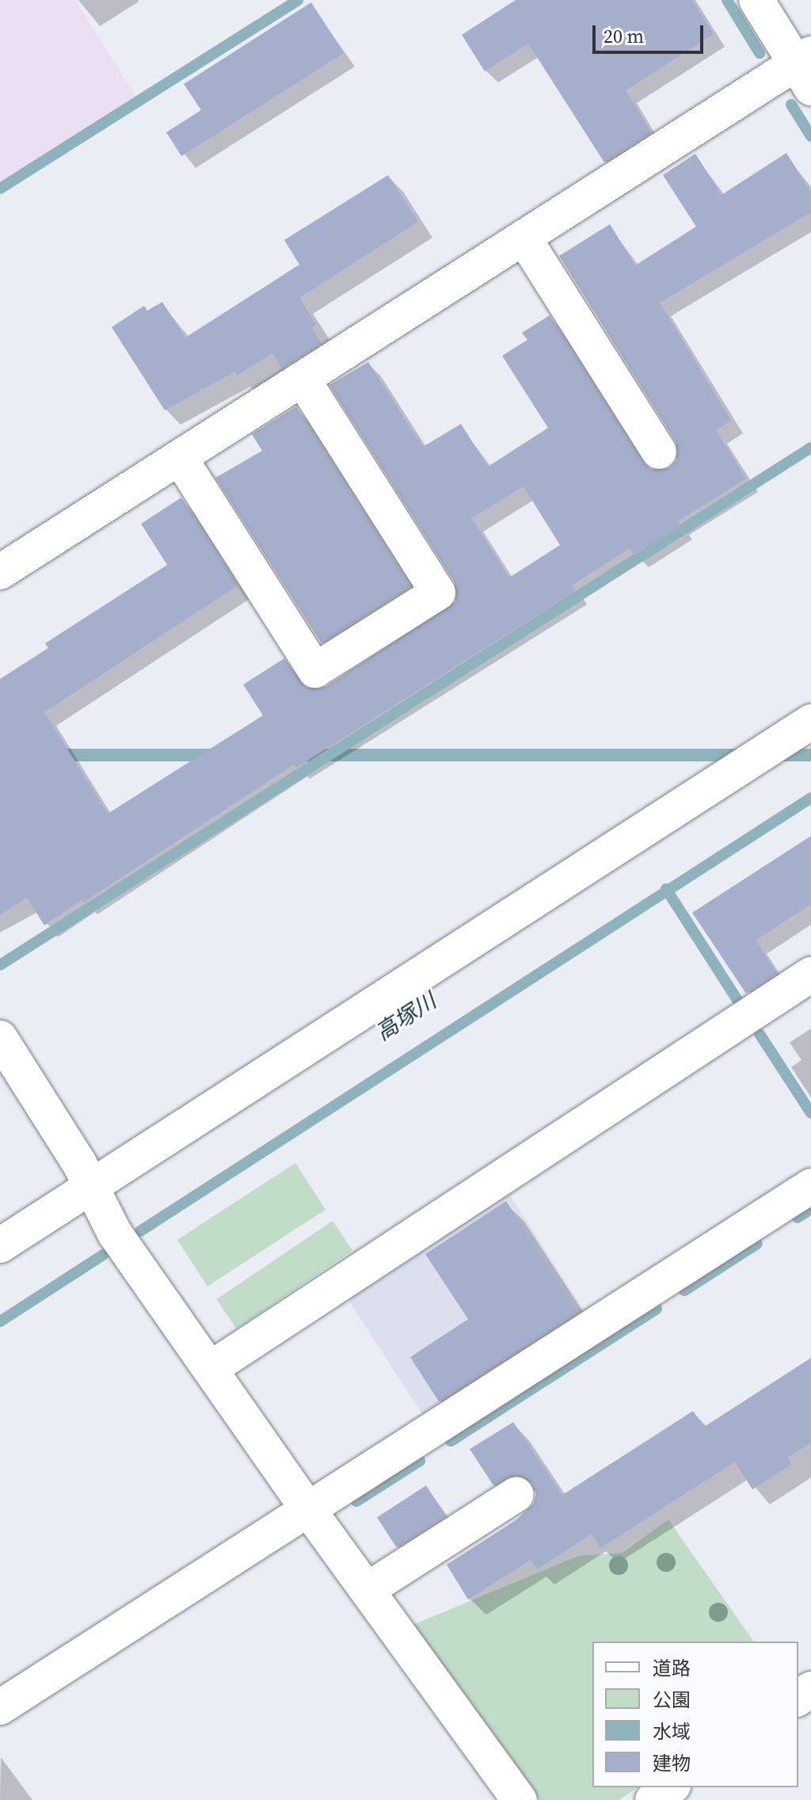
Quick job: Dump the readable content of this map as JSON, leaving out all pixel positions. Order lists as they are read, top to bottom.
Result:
{
  "water": ["高塚川"],
  "legend": [
    "道路",
    "公園",
    "水域",
    "建物"
  ],
  "scale_bar": "20 m"
}
